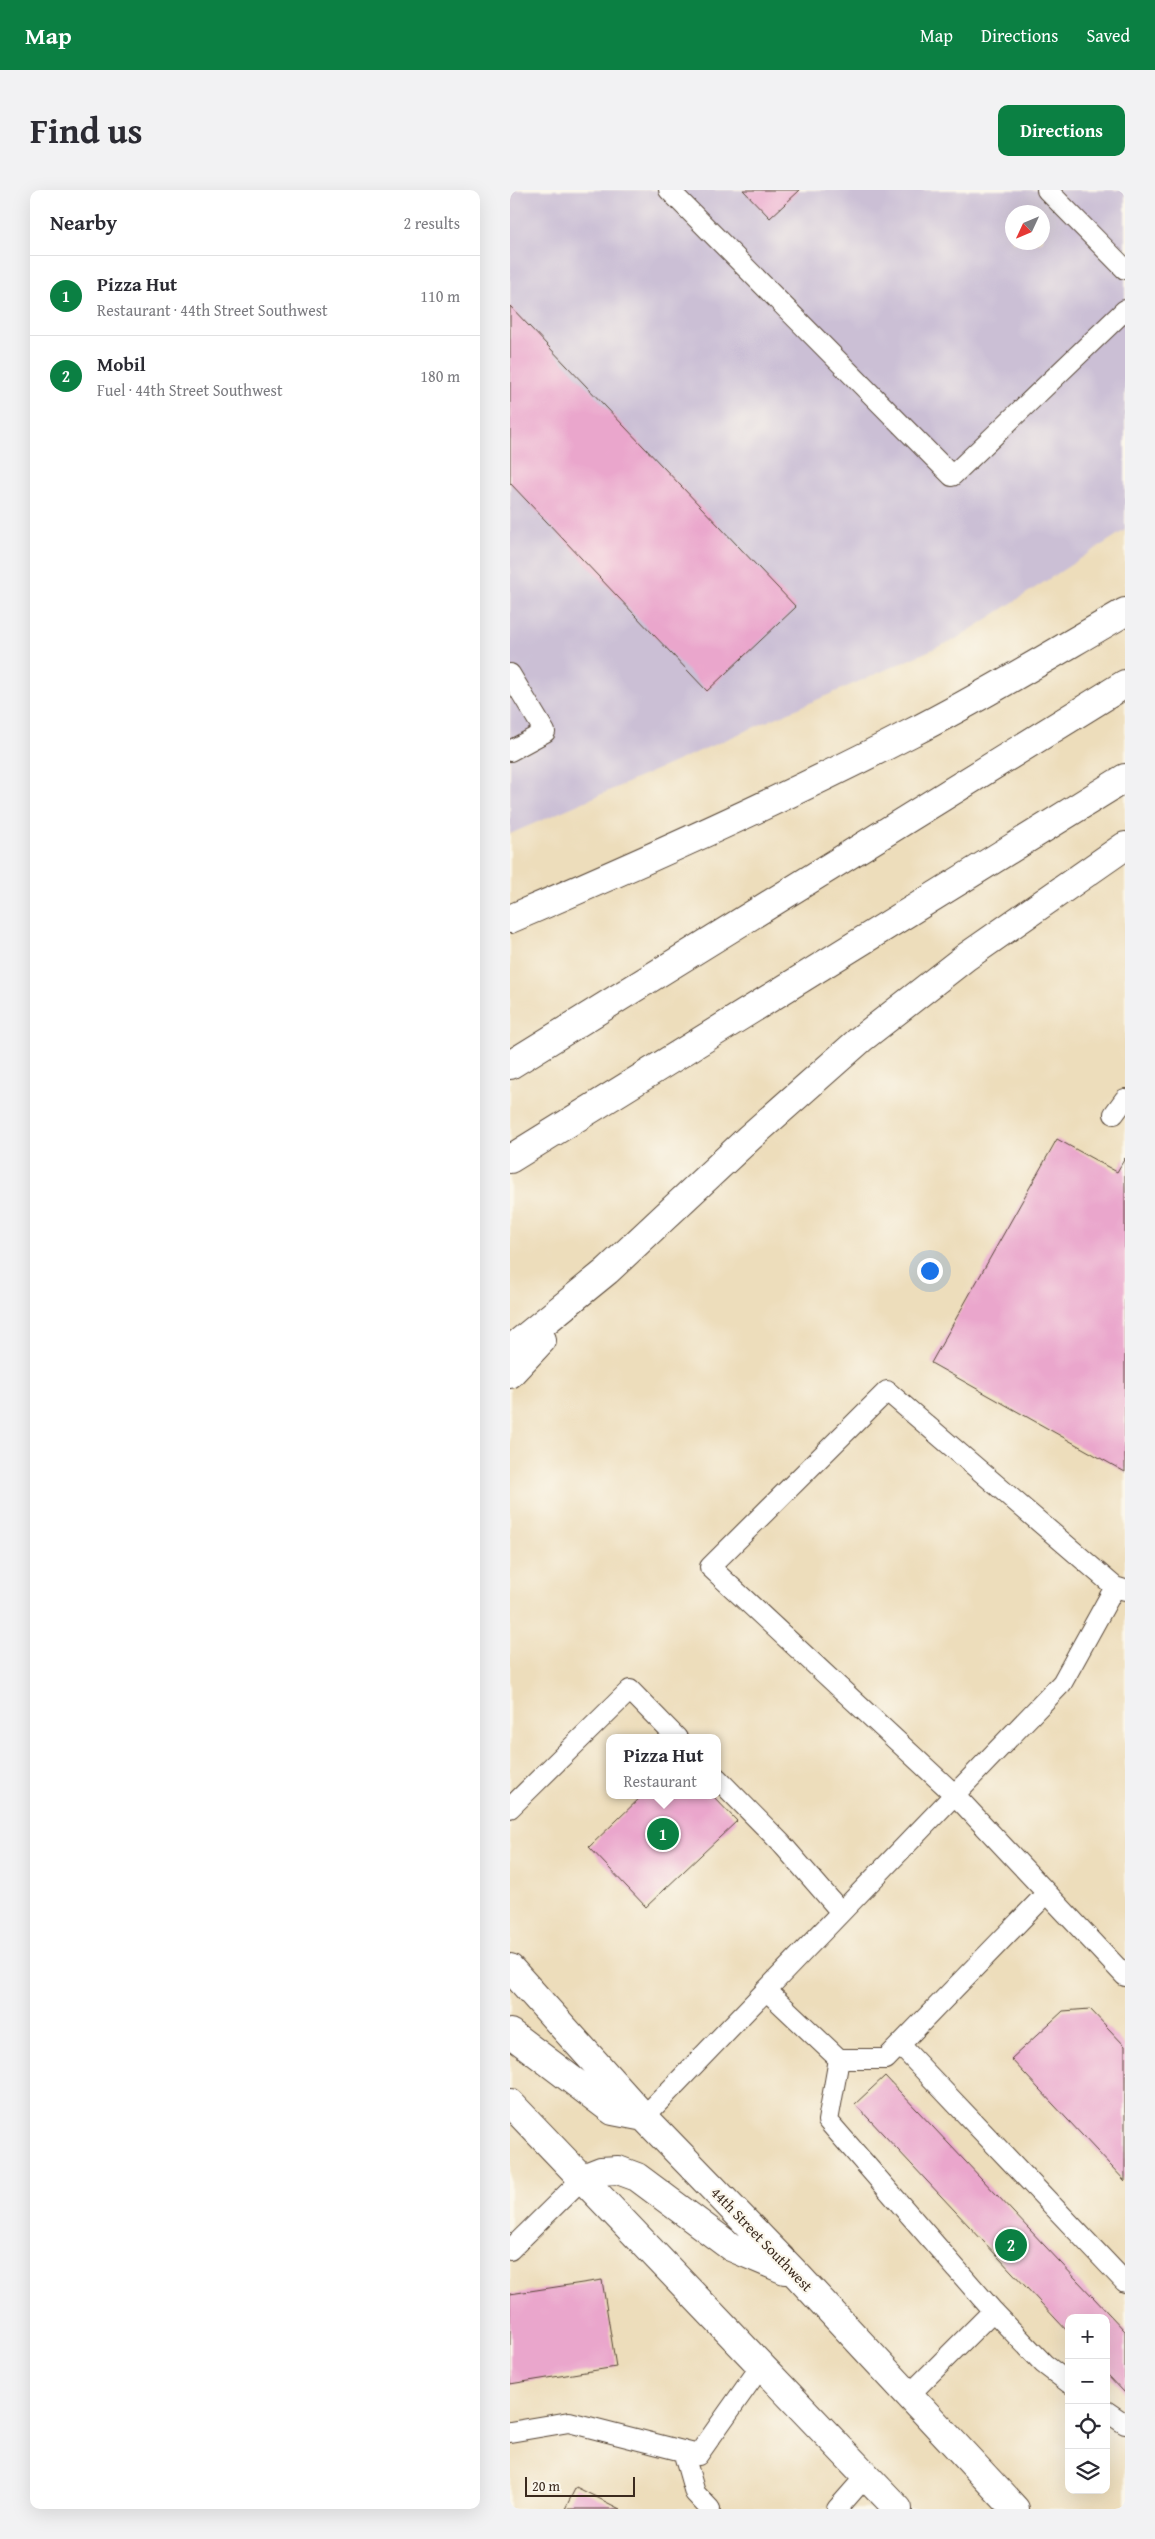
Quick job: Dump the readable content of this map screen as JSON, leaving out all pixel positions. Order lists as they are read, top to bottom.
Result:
{
  "streets": {
    "main road": ["44th Street Southwest"]
  },
  "scale_bar": "20 m",
  "north": "bottom left",
  "page": {
    "header": "Map",
    "nav": ["Map", "Directions", "Saved"],
    "title": "Find us",
    "buttons": "Directions",
    "heading": ["Nearby", "2 results"],
    "list": [
      {
        "mark": "1",
        "name": "Pizza Hut",
        "note": "Restaurant · 44th Street Southwest",
        "value": "110 m"
      },
      {
        "mark": "2",
        "name": "Mobil",
        "note": "Fuel · 44th Street Southwest",
        "value": "180 m"
      }
    ],
    "popup": ["Pizza Hut", "Restaurant"],
    "pins": ["1", "2"],
    "map_buttons": ["+", "−"],
    "scale": "20 m"
  }
}
